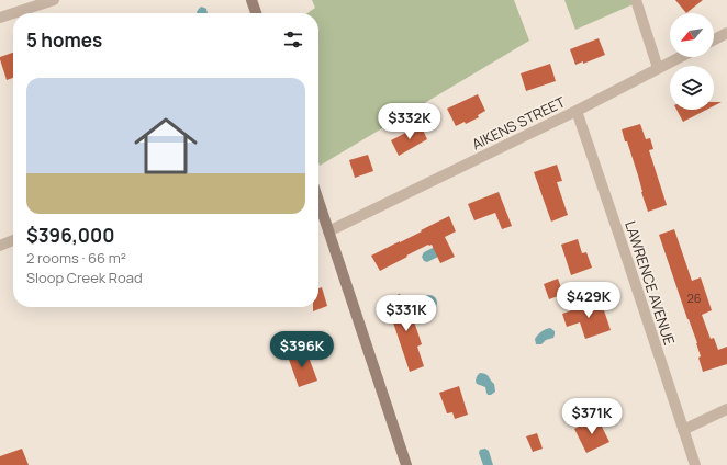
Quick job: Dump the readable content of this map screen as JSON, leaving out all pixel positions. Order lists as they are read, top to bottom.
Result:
{
  "streets": {
    "street": ["AIKENS STREET", "LAWRENCE AVENUE"]
  },
  "crossings": [
    ["AIKENS STREET", "LAWRENCE AVENUE"]
  ],
  "house_numbers": ["26"],
  "north": "bottom left",
  "page": {
    "heading": "5 homes",
    "list": [
      {
        "name": "$396,000",
        "note": "2 rooms · 66 m² · Sloop Creek Road"
      }
    ],
    "price": [
      "$332K",
      "$429K",
      "$331K",
      "$396K",
      "$371K"
    ]
  }
}
